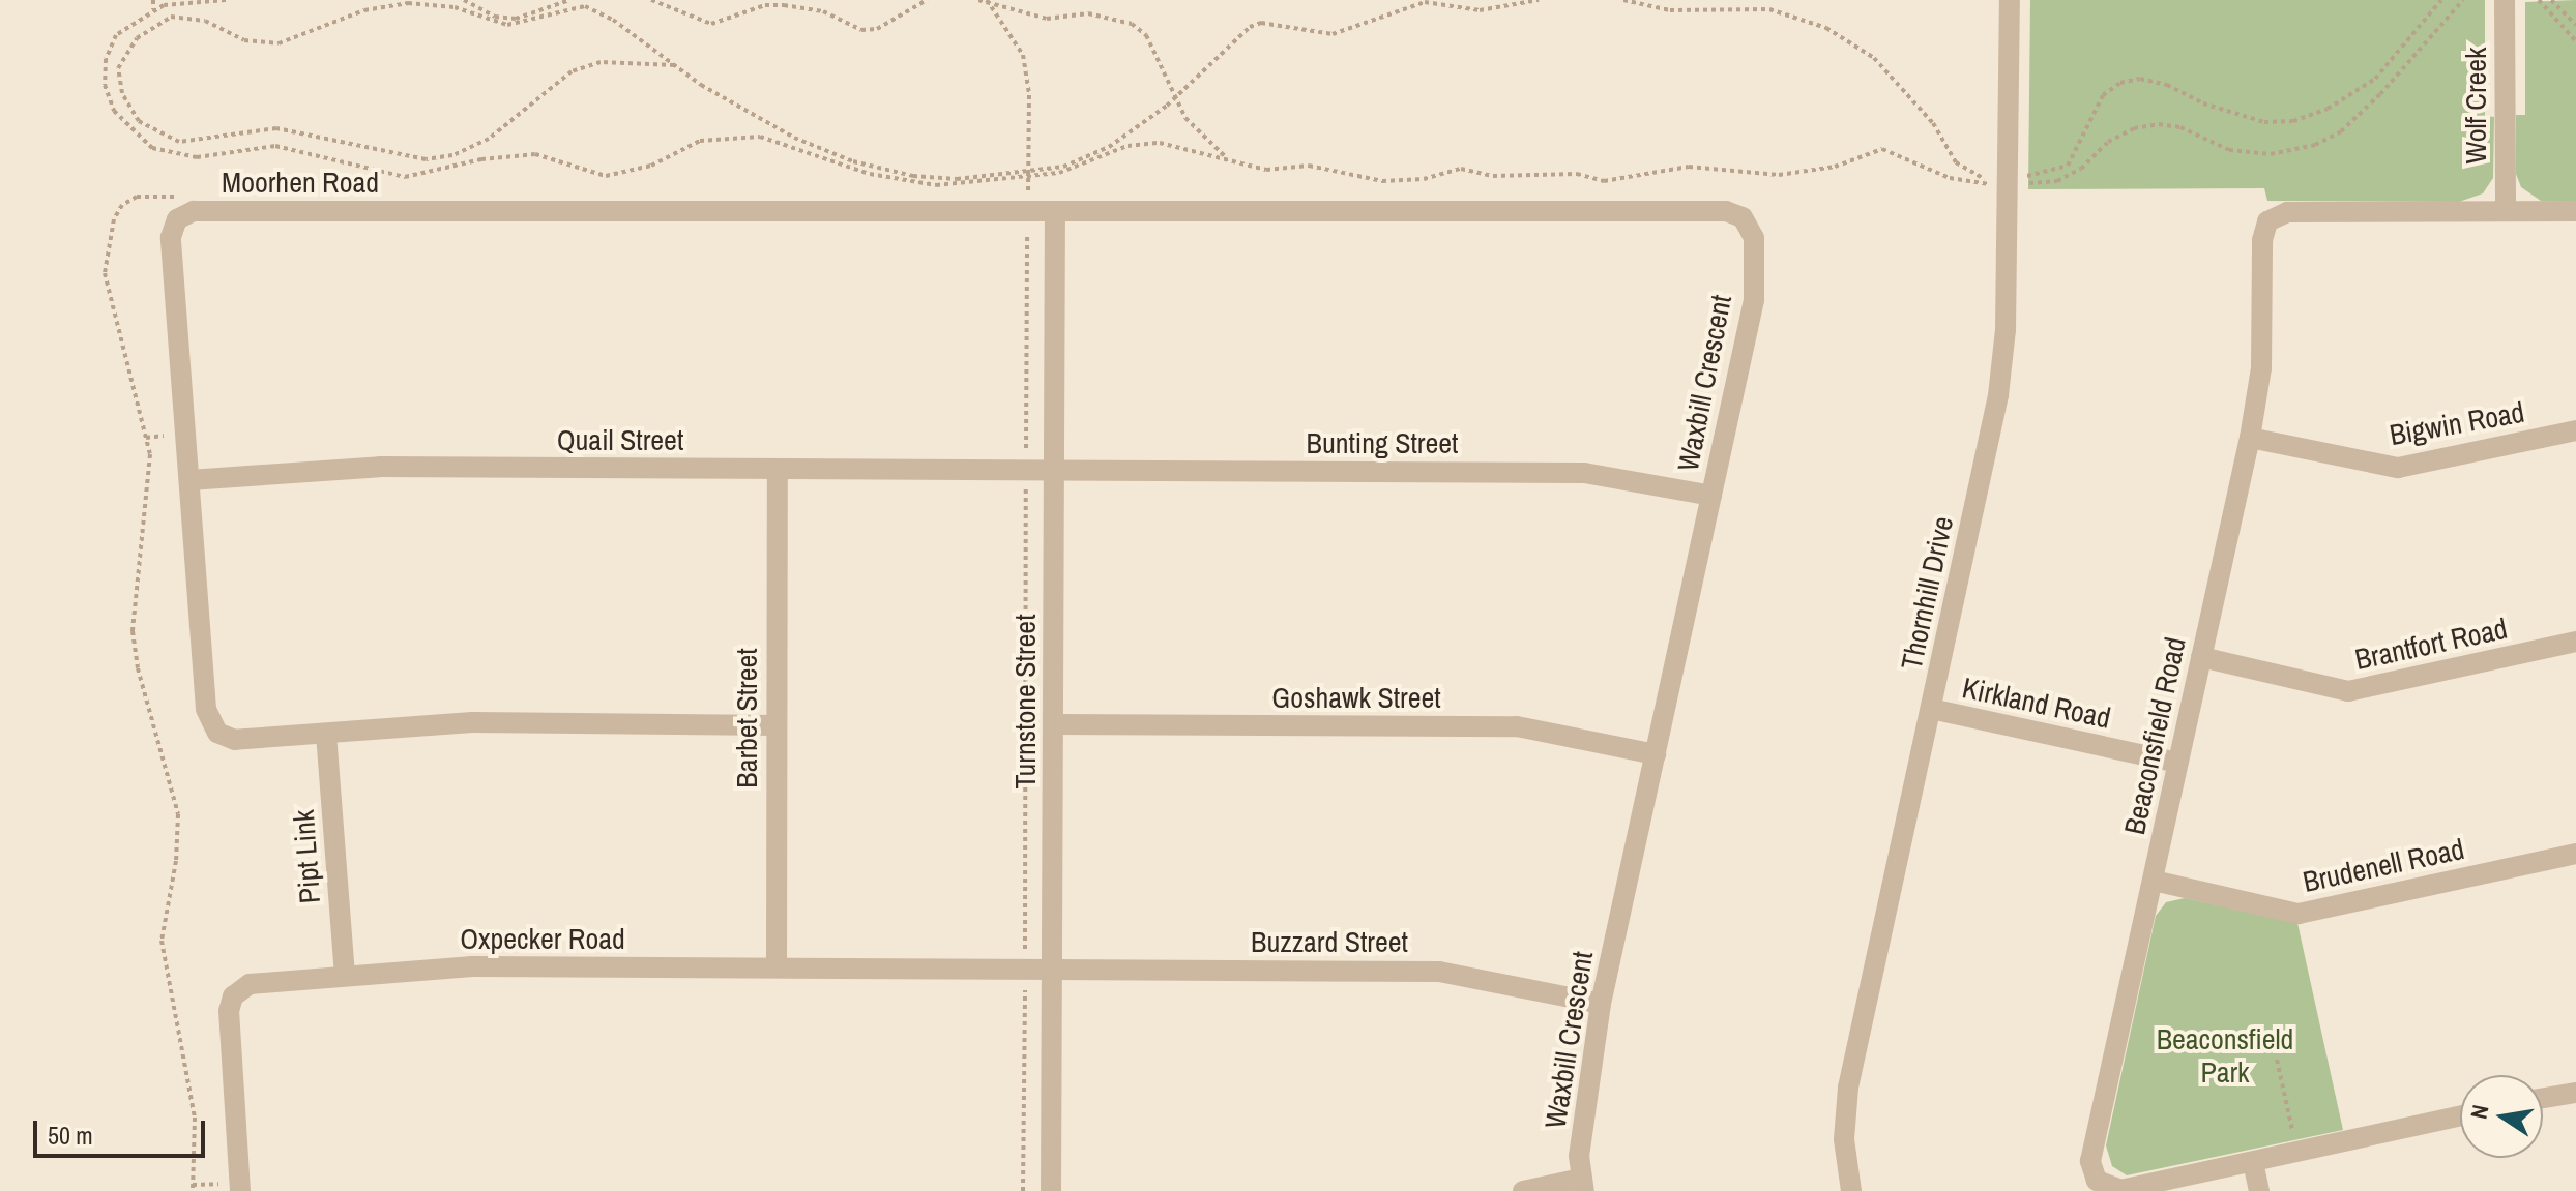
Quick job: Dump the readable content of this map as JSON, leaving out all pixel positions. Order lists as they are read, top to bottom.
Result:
{
  "streets": {
    "street": [
      "Wolf Creek",
      "Moorhen Road",
      "Waxbill Crescent",
      "Bigwin Road",
      "Quail Street",
      "Bunting Street",
      "Thornhill Drive",
      "Brantfort Road",
      "Goshawk Street",
      "Turnstone Street",
      "Kirkland Road",
      "Barbet Street",
      "Beaconsfield Road",
      "Pipt Link",
      "Brudenell Road",
      "Oxpecker Road",
      "Buzzard Street"
    ]
  },
  "crossings": [
    ["Wolf Creek", "Beaconsfield Road"],
    ["Moorhen Road", "Waxbill Crescent"],
    ["Moorhen Road", "Quail Street"],
    ["Moorhen Road", "Turnstone Street"],
    ["Moorhen Road", "Pipt Link"],
    ["Waxbill Crescent", "Bunting Street"],
    ["Waxbill Crescent", "Goshawk Street"],
    ["Waxbill Crescent", "Turnstone Street"],
    ["Waxbill Crescent", "Buzzard Street"],
    ["Bigwin Road", "Beaconsfield Road"],
    ["Quail Street", "Bunting Street"],
    ["Quail Street", "Turnstone Street"],
    ["Quail Street", "Barbet Street"],
    ["Bunting Street", "Turnstone Street"],
    ["Thornhill Drive", "Kirkland Road"],
    ["Brantfort Road", "Beaconsfield Road"],
    ["Goshawk Street", "Turnstone Street"],
    ["Turnstone Street", "Oxpecker Road"],
    ["Turnstone Street", "Buzzard Street"],
    ["Kirkland Road", "Beaconsfield Road"],
    ["Barbet Street", "Oxpecker Road"],
    ["Beaconsfield Road", "Brudenell Road"],
    ["Pipt Link", "Oxpecker Road"],
    ["Oxpecker Road", "Buzzard Street"]
  ],
  "parks": ["Beaconsfield Park"],
  "scale_bar": "50 m",
  "north": "left"
}
